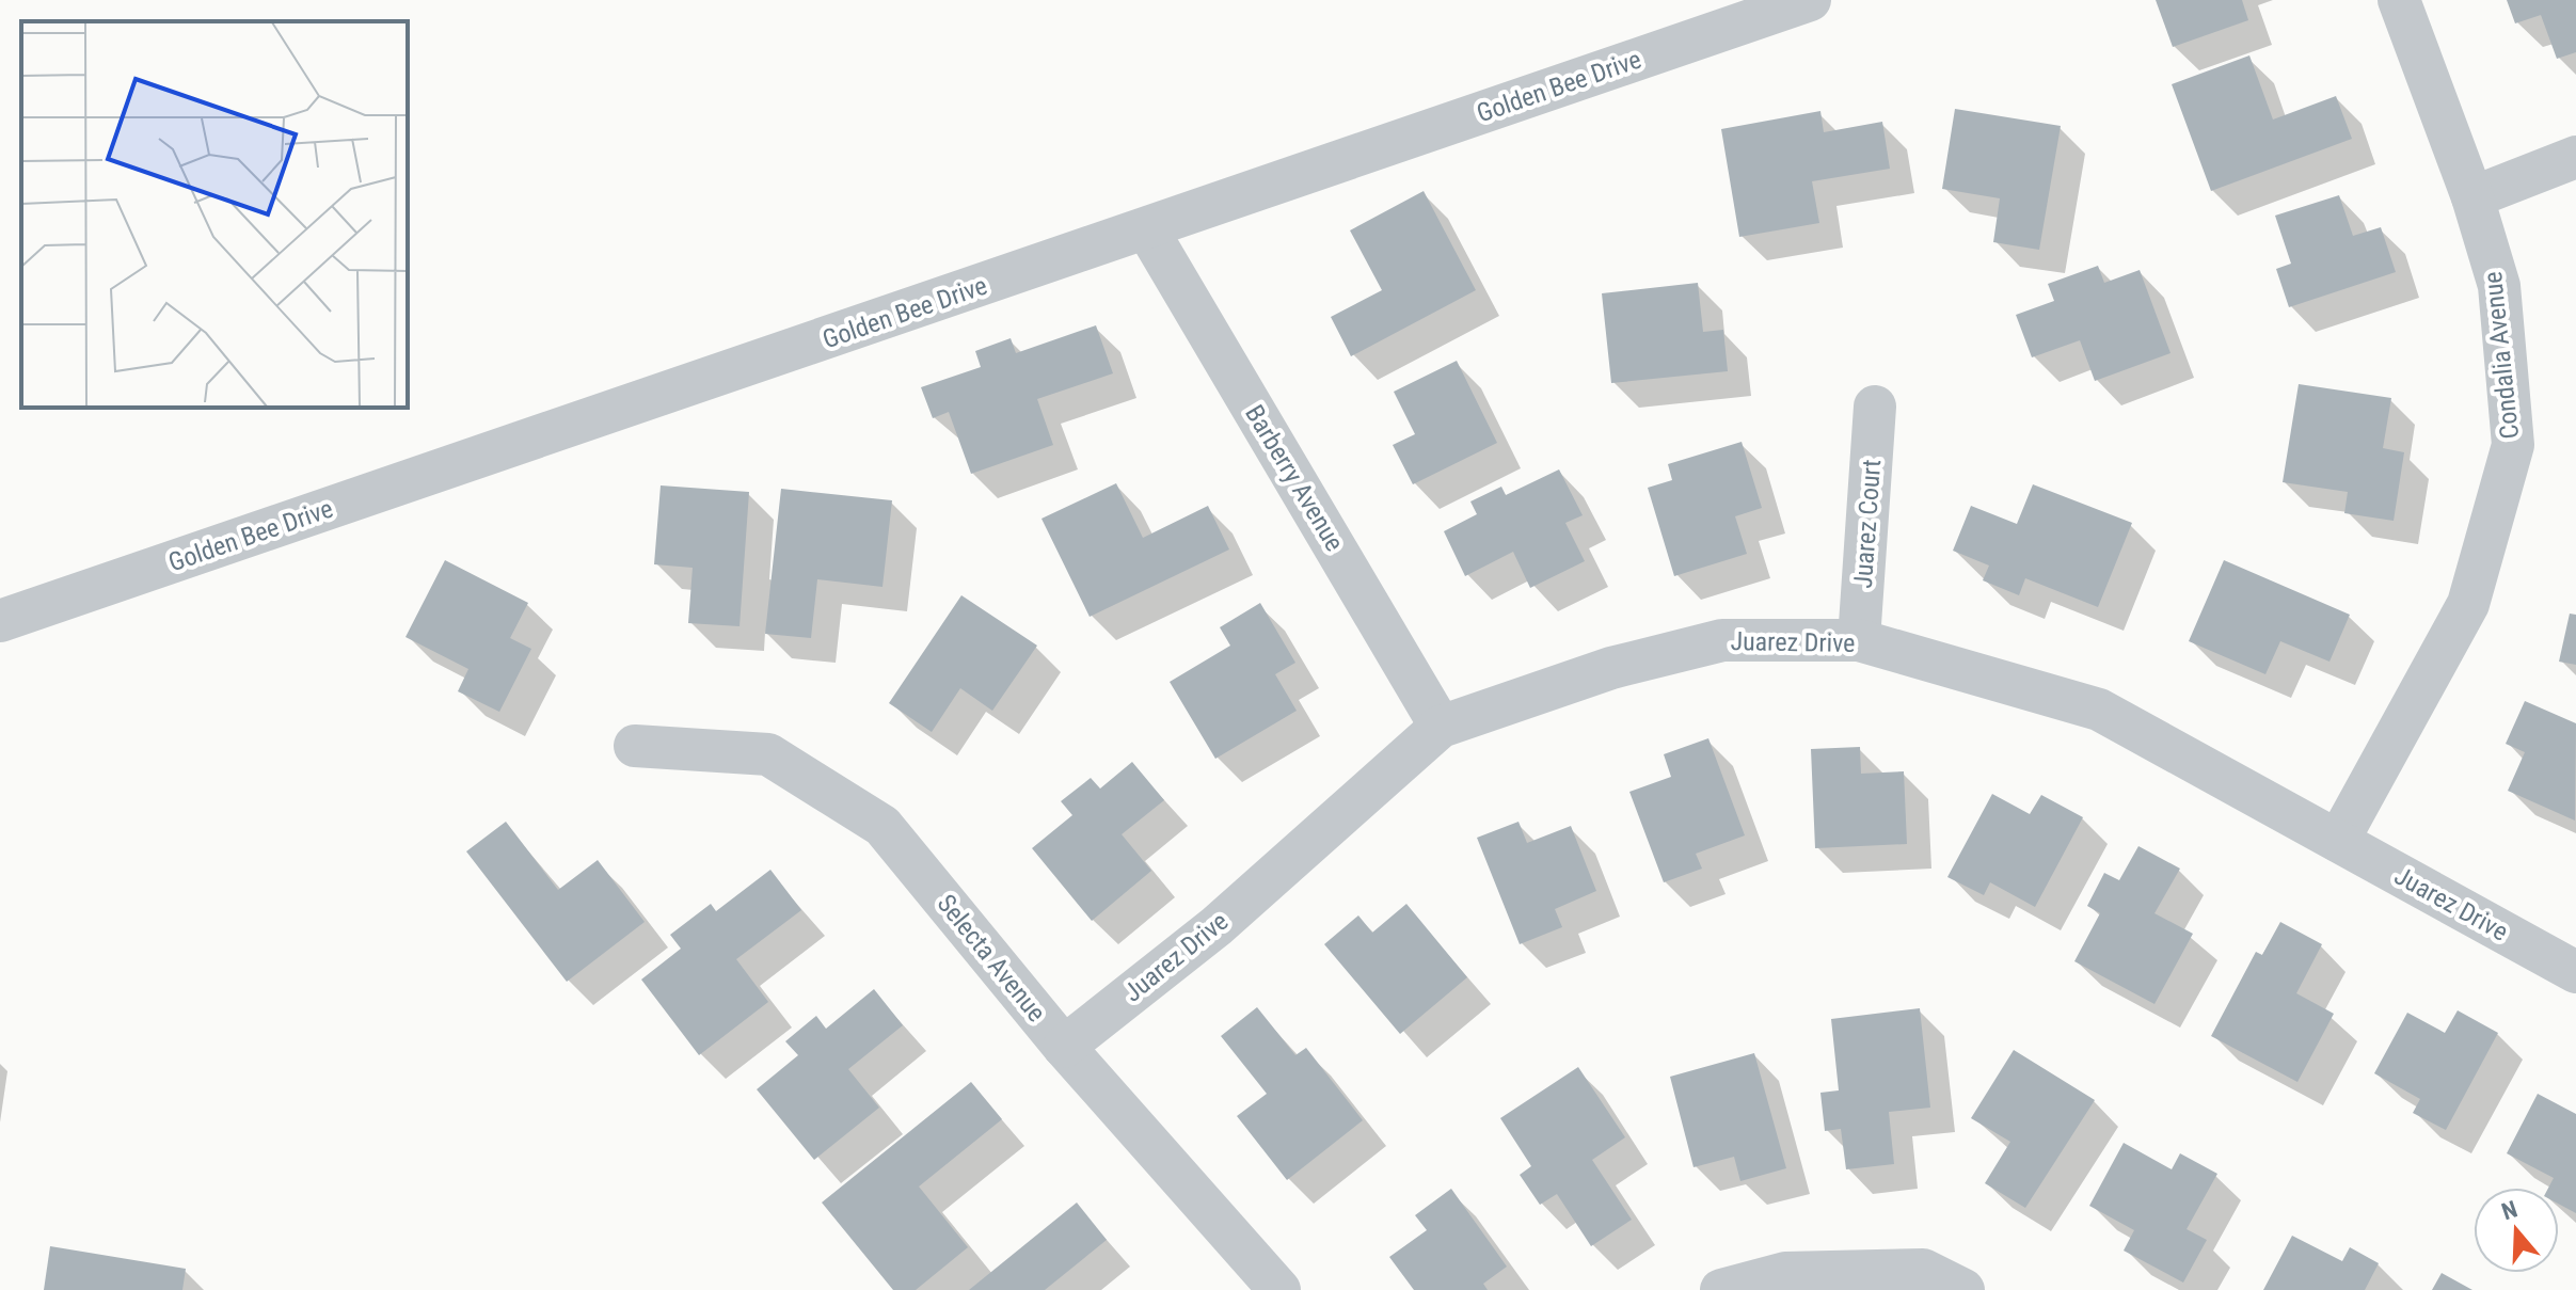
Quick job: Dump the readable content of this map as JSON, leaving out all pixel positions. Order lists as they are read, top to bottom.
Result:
{
  "streets": {
    "street": [
      "Golden Bee Drive",
      "Condalia Avenue",
      "Barberry Avenue",
      "Juarez Court",
      "Juarez Drive",
      "Selecta Avenue"
    ]
  },
  "crossings": [
    ["Golden Bee Drive", "Barberry Avenue"],
    ["Condalia Avenue", "Juarez Drive"],
    ["Barberry Avenue", "Juarez Drive"],
    ["Juarez Court", "Juarez Drive"],
    ["Juarez Drive", "Selecta Avenue"]
  ],
  "north": "top"
}
